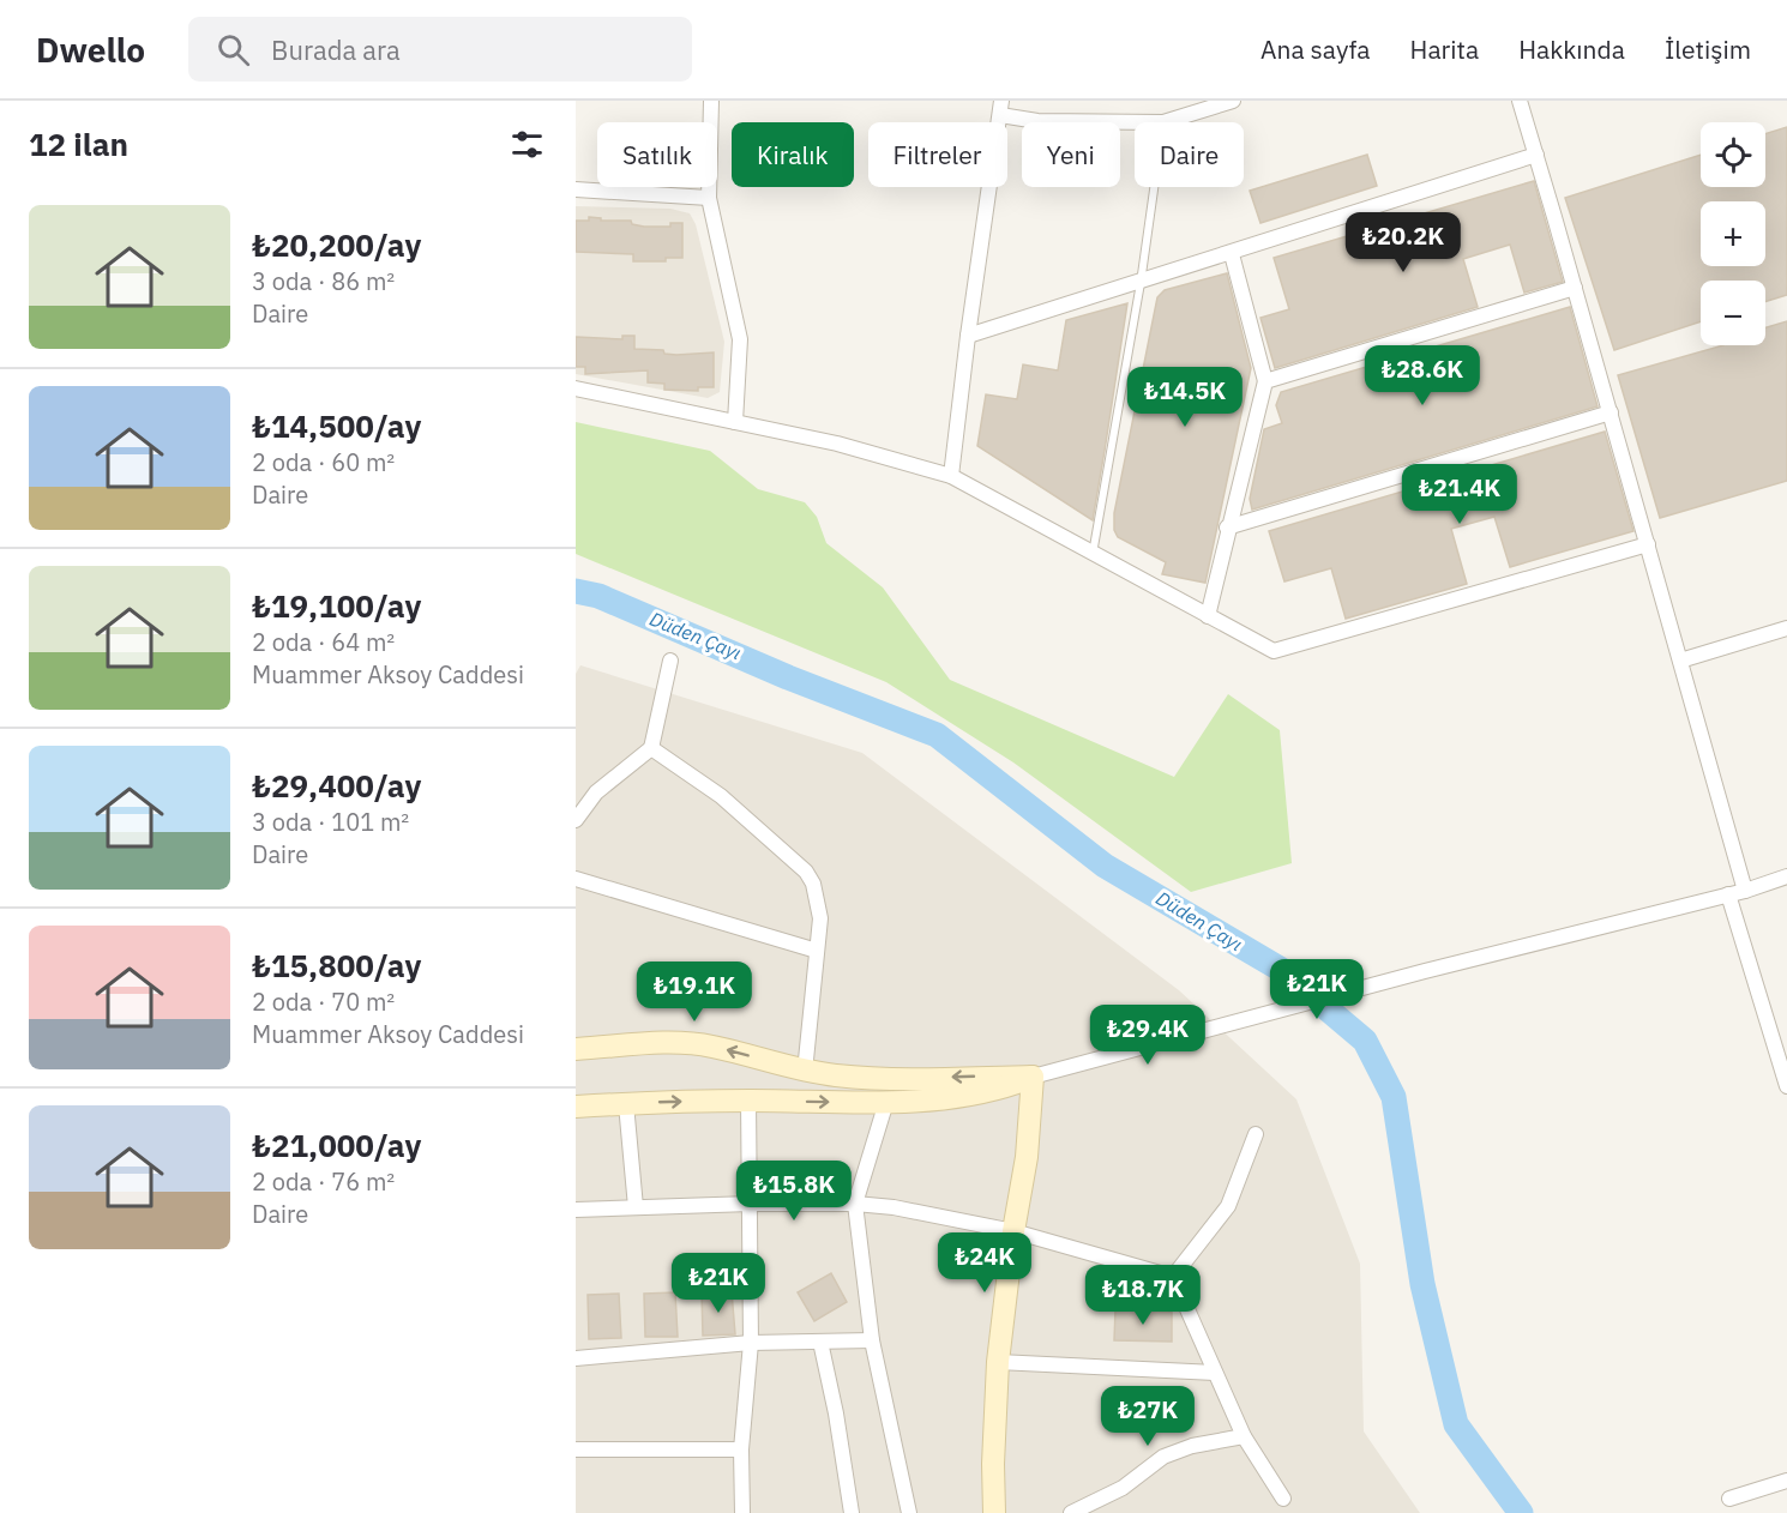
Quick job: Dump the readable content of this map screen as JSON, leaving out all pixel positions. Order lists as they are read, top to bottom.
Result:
{
  "water": ["Düden Çayı"],
  "page": {
    "header": "Dwello",
    "search": "Burada ara",
    "nav": [
      "Ana sayfa",
      "Harita",
      "Hakkında",
      "İletişim"
    ],
    "heading": "12 ilan",
    "map_buttons": ["+", "−"],
    "chip": [
      "Satılık",
      "Kiralık",
      "Filtreler",
      "Yeni",
      "Daire"
    ],
    "list": [
      {
        "name": "₺20,200/ay",
        "note": "3 oda · 86 m² · Daire"
      },
      {
        "name": "₺14,500/ay",
        "note": "2 oda · 60 m² · Daire"
      },
      {
        "name": "₺19,100/ay",
        "note": "2 oda · 64 m² · Muammer Aksoy Caddesi"
      },
      {
        "name": "₺29,400/ay",
        "note": "3 oda · 101 m² · Daire"
      },
      {
        "name": "₺15,800/ay",
        "note": "2 oda · 70 m² · Muammer Aksoy Caddesi"
      },
      {
        "name": "₺21,000/ay",
        "note": "2 oda · 76 m² · Daire"
      }
    ],
    "price": [
      "₺20.2K",
      "₺28.6K",
      "₺14.5K",
      "₺21.4K",
      "₺21K",
      "₺19.1K",
      "₺29.4K",
      "₺15.8K",
      "₺24K",
      "₺21K",
      "₺18.7K",
      "₺27K"
    ]
  }
}
